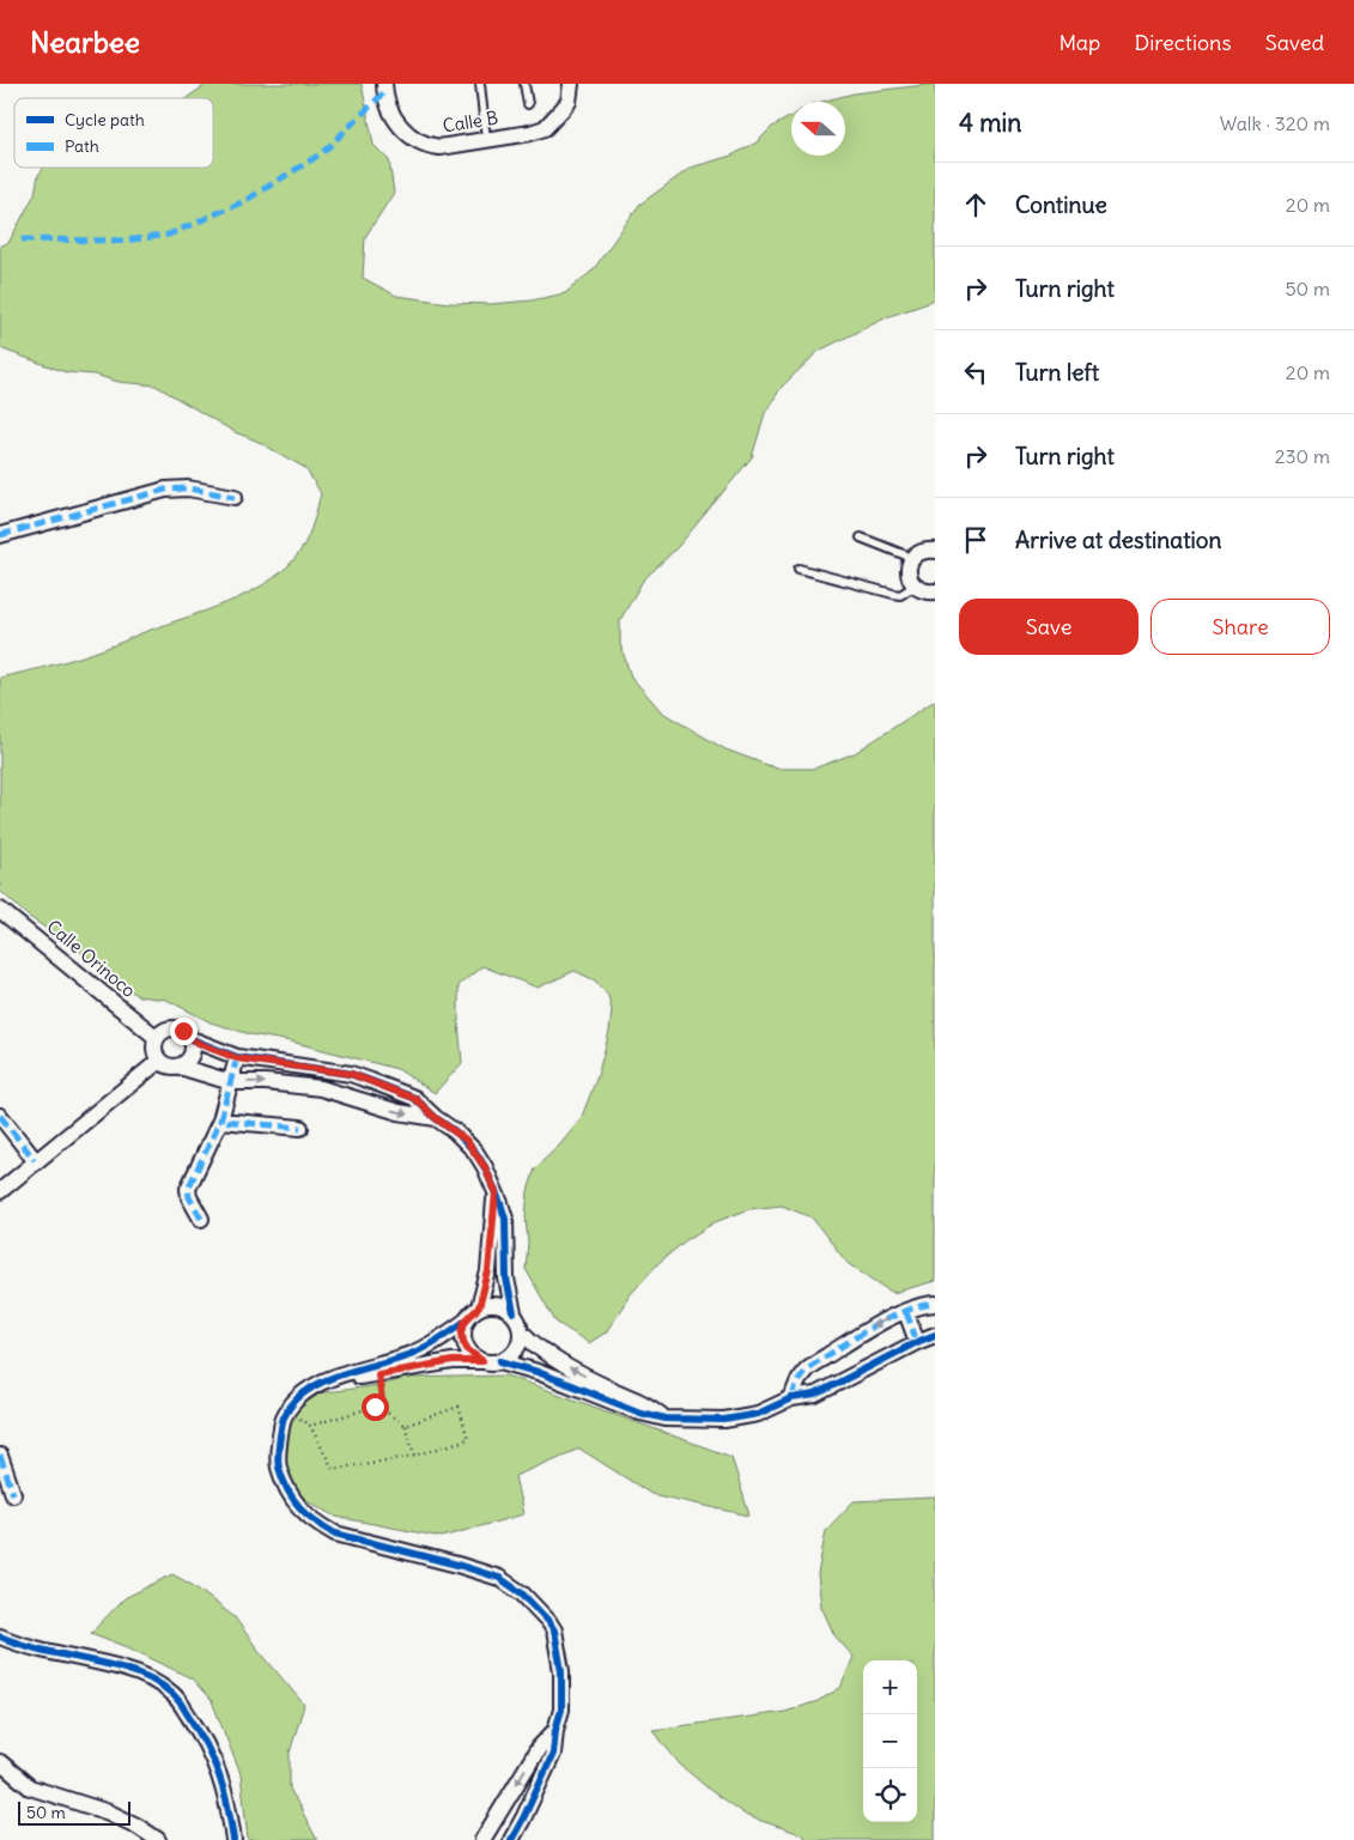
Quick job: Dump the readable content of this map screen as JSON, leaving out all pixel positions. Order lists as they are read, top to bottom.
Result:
{
  "streets": {
    "street": ["Calle B", "Calle Orinoco"]
  },
  "legend": ["Cycle path", "Path"],
  "scale_bar": "50 m",
  "north": "left",
  "page": {
    "header": "Nearbee",
    "nav": ["Map", "Directions", "Saved"],
    "heading": ["4 min", "Walk · 320 m"],
    "list": [
      ["Continue", "20 m"],
      ["Turn right", "50 m"],
      ["Turn left", "20 m"],
      ["Turn right", "230 m"],
      "Arrive at destination"
    ],
    "buttons": ["Save", "Share"],
    "map_buttons": ["+", "−"],
    "scale": "50 m"
  }
}
